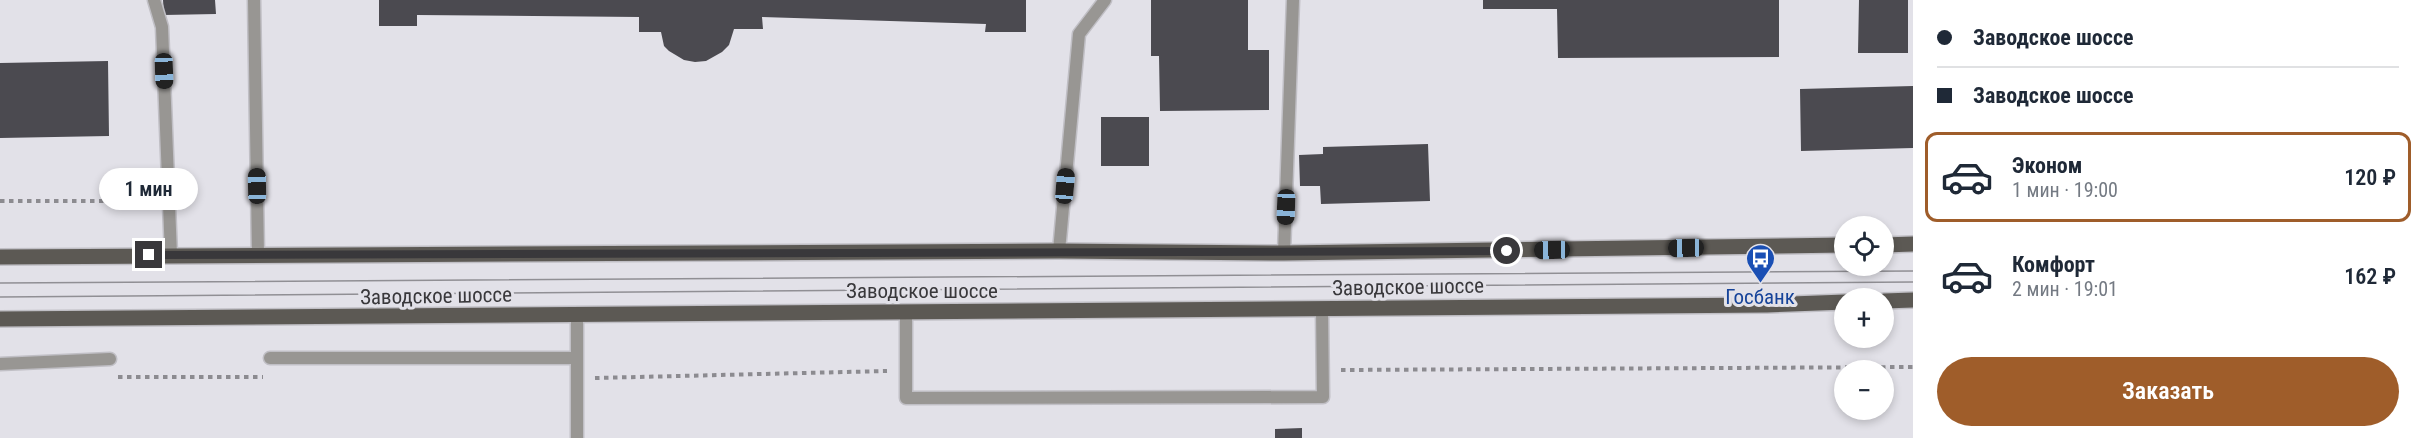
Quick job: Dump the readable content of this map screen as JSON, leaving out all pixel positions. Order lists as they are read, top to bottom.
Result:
{
  "streets": {
    "main road": ["Заводское шоссе"]
  },
  "places": {
    "bus stop": ["Госбанк"]
  },
  "page": {
    "banner": ["Заводское шоссе", "Заводское шоссе"],
    "list": [
      {
        "name": "Эконом",
        "note": "1 мин · 19:00",
        "value": "120 ₽"
      },
      {
        "name": "Комфорт",
        "note": "2 мин · 19:01",
        "value": "162 ₽"
      }
    ],
    "bubble": "1 мин",
    "map_buttons": ["+", "−"],
    "buttons": "Заказать"
  }
}
